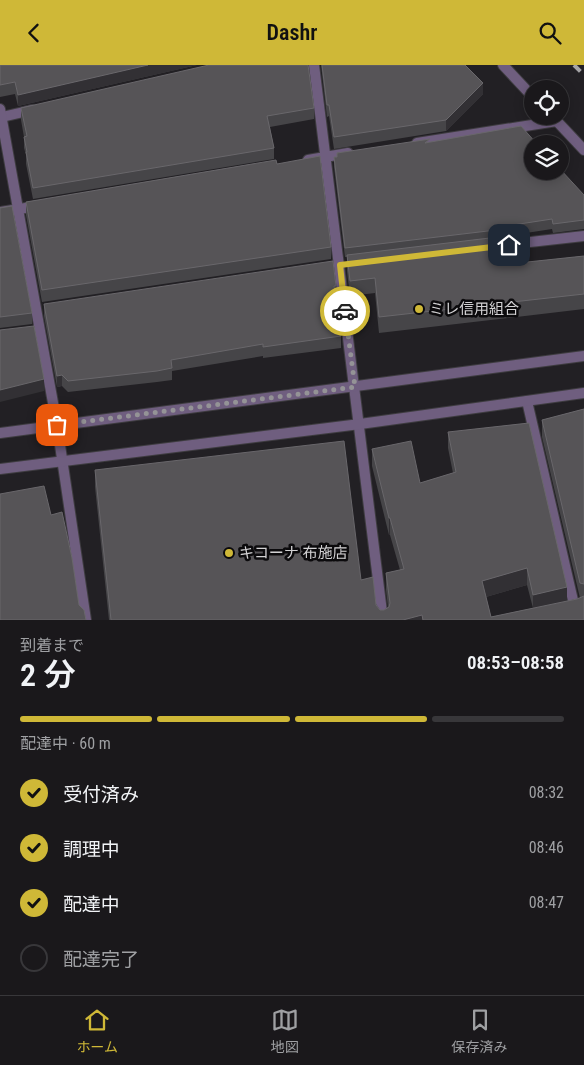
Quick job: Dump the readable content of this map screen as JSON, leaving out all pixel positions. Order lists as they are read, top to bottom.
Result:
{
  "places": ["ミレ信用組合", "キコーナ 布施店"],
  "page": {
    "header": "Dashr",
    "heading": ["2 分", "到着まで", "08:53–08:58"],
    "bar": "配達中 · 60 m",
    "list": [
      ["受付済み", "08:32"],
      ["調理中", "08:46"],
      ["配達中", "08:47"],
      "配達完了"
    ],
    "tabs": ["ホーム", "地図", "保存済み"]
  }
}
